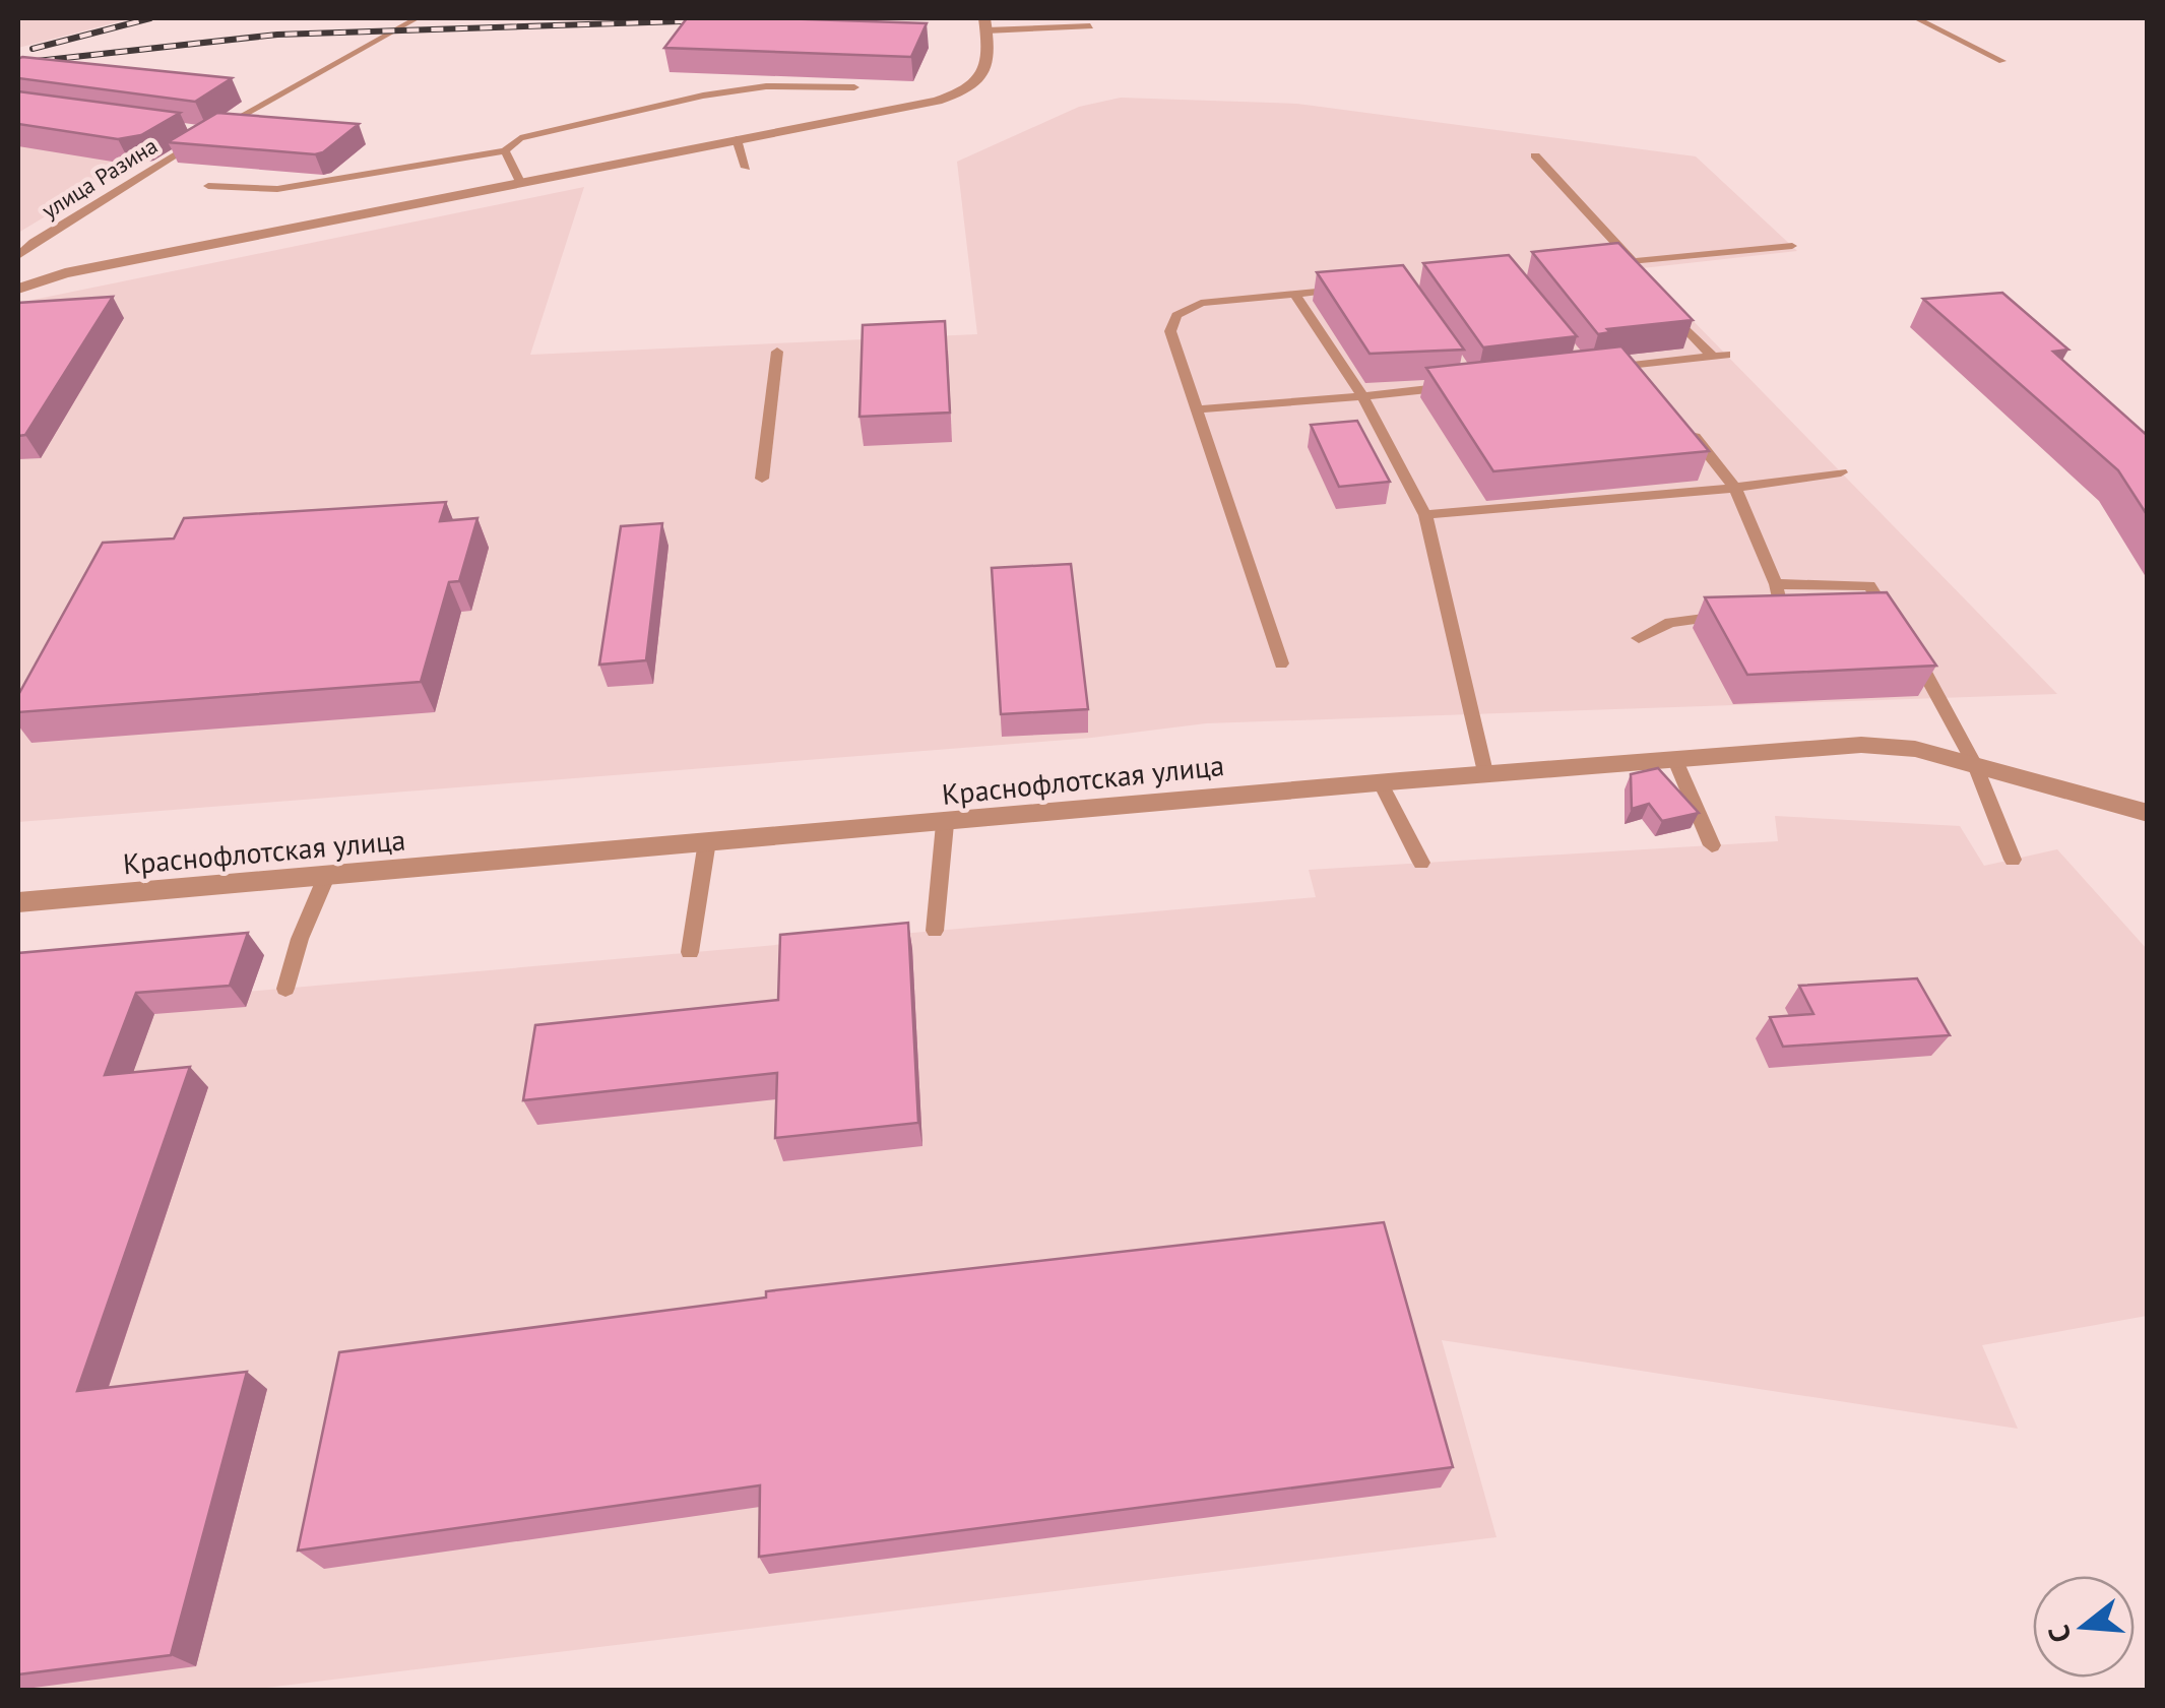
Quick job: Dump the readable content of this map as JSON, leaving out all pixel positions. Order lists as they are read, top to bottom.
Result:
{
  "streets": {
    "street": ["Краснофлотская улица"],
    "lane": ["улица Разина"]
  },
  "north": "left"
}
